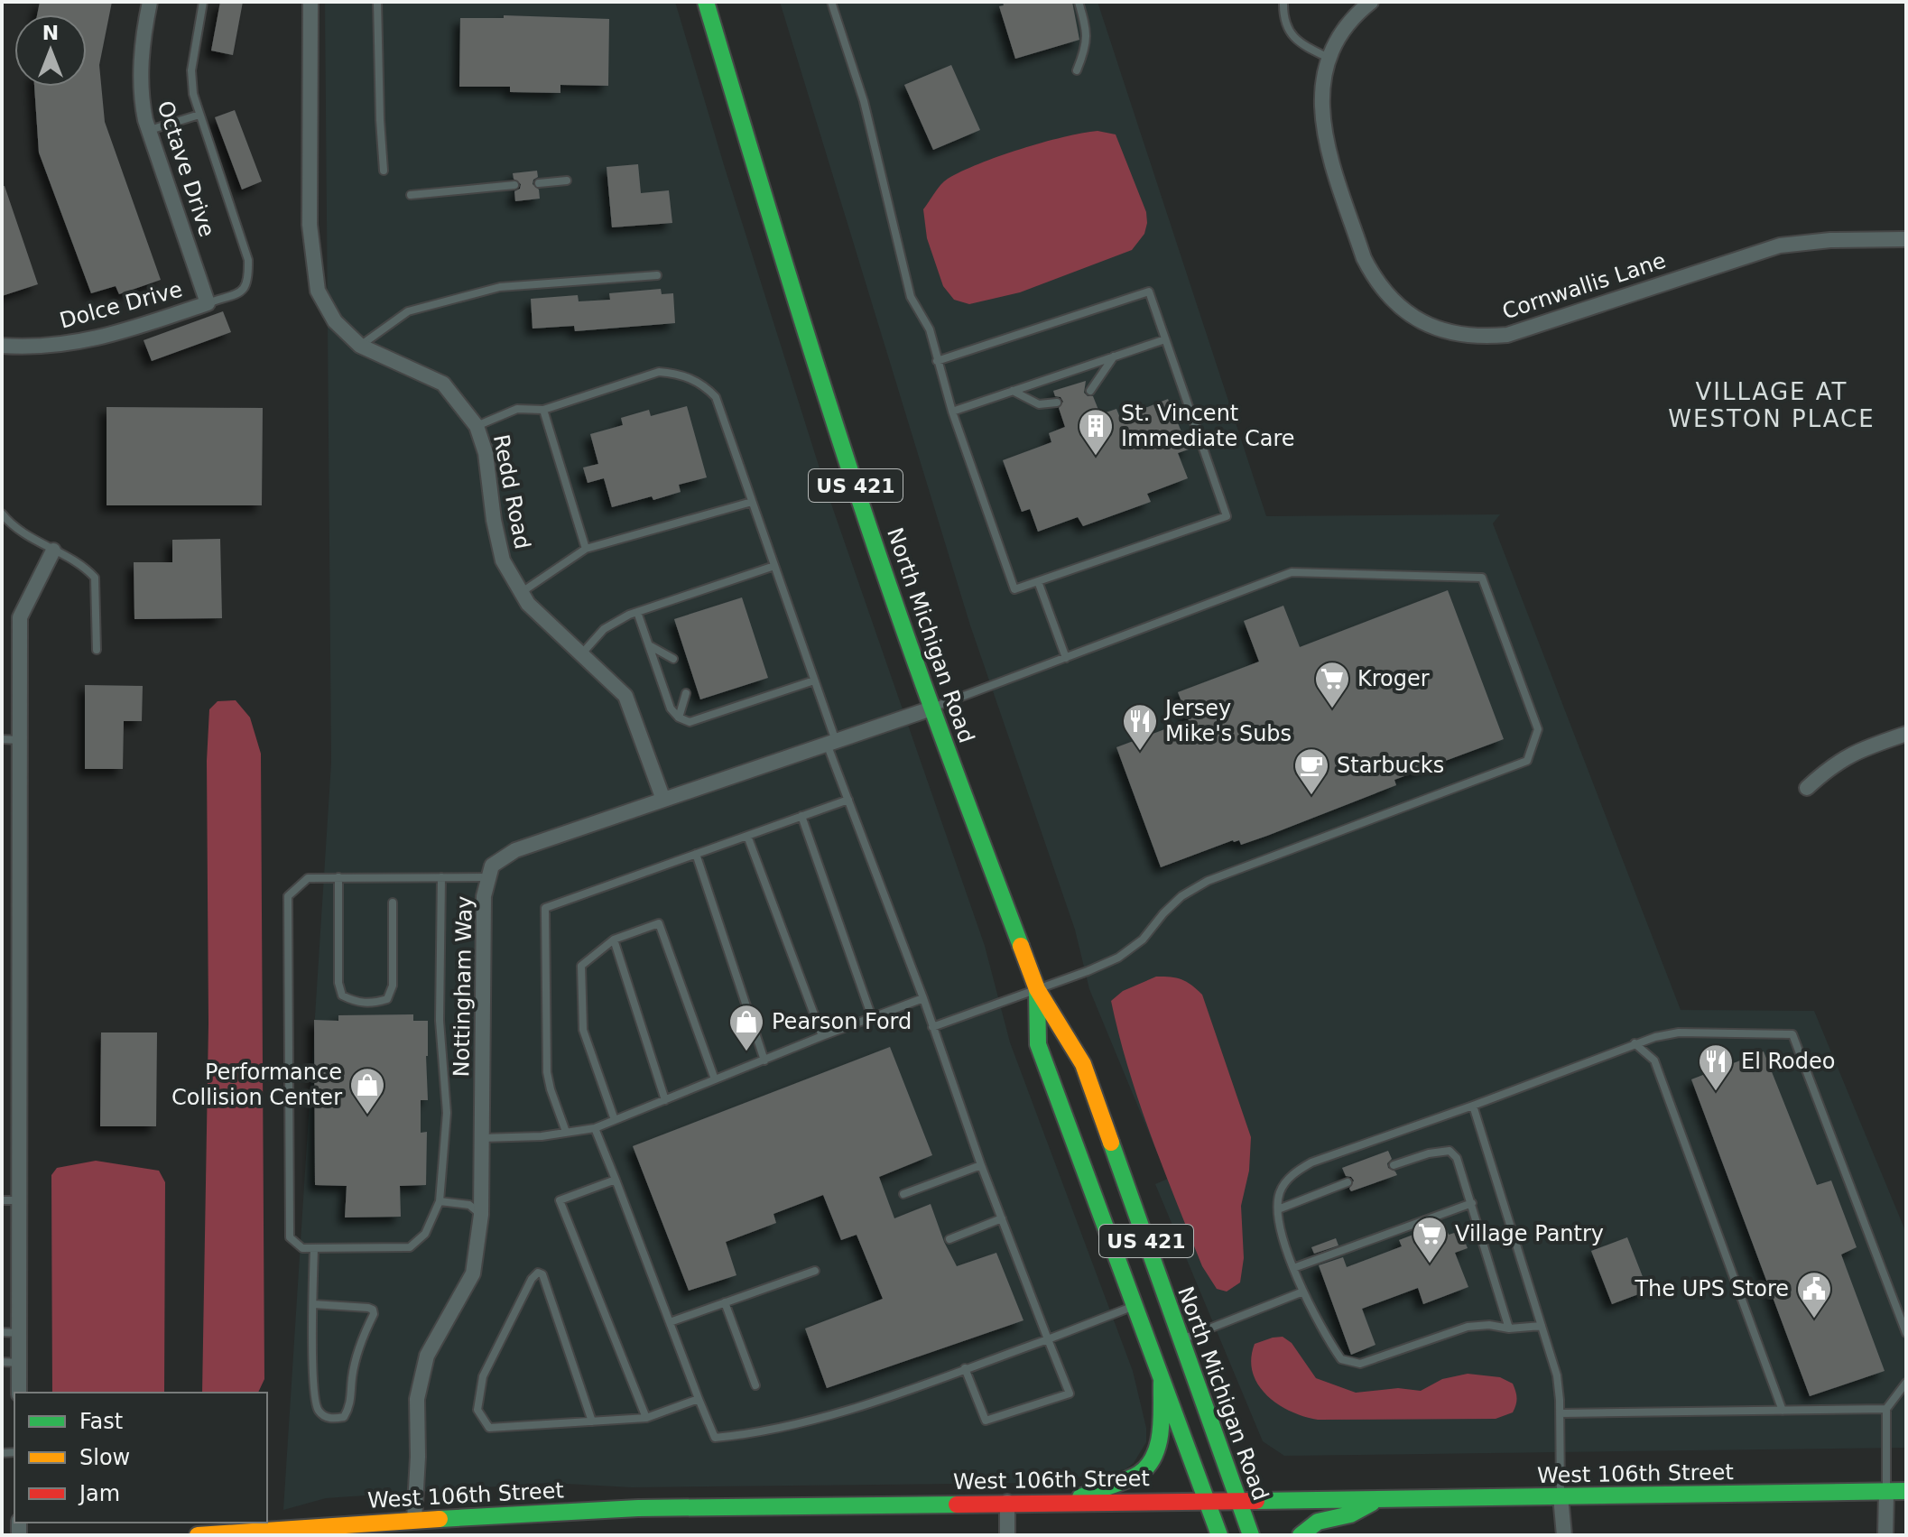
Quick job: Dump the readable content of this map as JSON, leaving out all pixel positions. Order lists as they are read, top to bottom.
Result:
{
  "streets": {
    "main road": ["US 421", "North Michigan Road", "West 106th Street"],
    "street": [
      "Octave Drive",
      "Cornwallis Lane",
      "Dolce Drive",
      "Redd Road",
      "Nottingham Way"
    ]
  },
  "crossings": [
    ["Octave Drive", "Dolce Drive"],
    ["Redd Road", "Nottingham Way"],
    ["North Michigan Road", "Nottingham Way"],
    ["North Michigan Road", "West 106th Street"],
    ["Nottingham Way", "West 106th Street"]
  ],
  "districts": ["VILLAGE AT WESTON PLACE"],
  "places": {
    "building": ["St. Vincent Immediate Care"],
    "supermarket": ["Kroger", "Village Pantry"],
    "restaurant": ["Jersey Mike's Subs", "El Rodeo"],
    "cafe": ["Starbucks"],
    "shop": ["Pearson Ford", "Performance Collision Center"],
    "public building": ["The UPS Store"]
  },
  "legend": ["Fast", "Slow", "Jam"],
  "north": "top"
}
